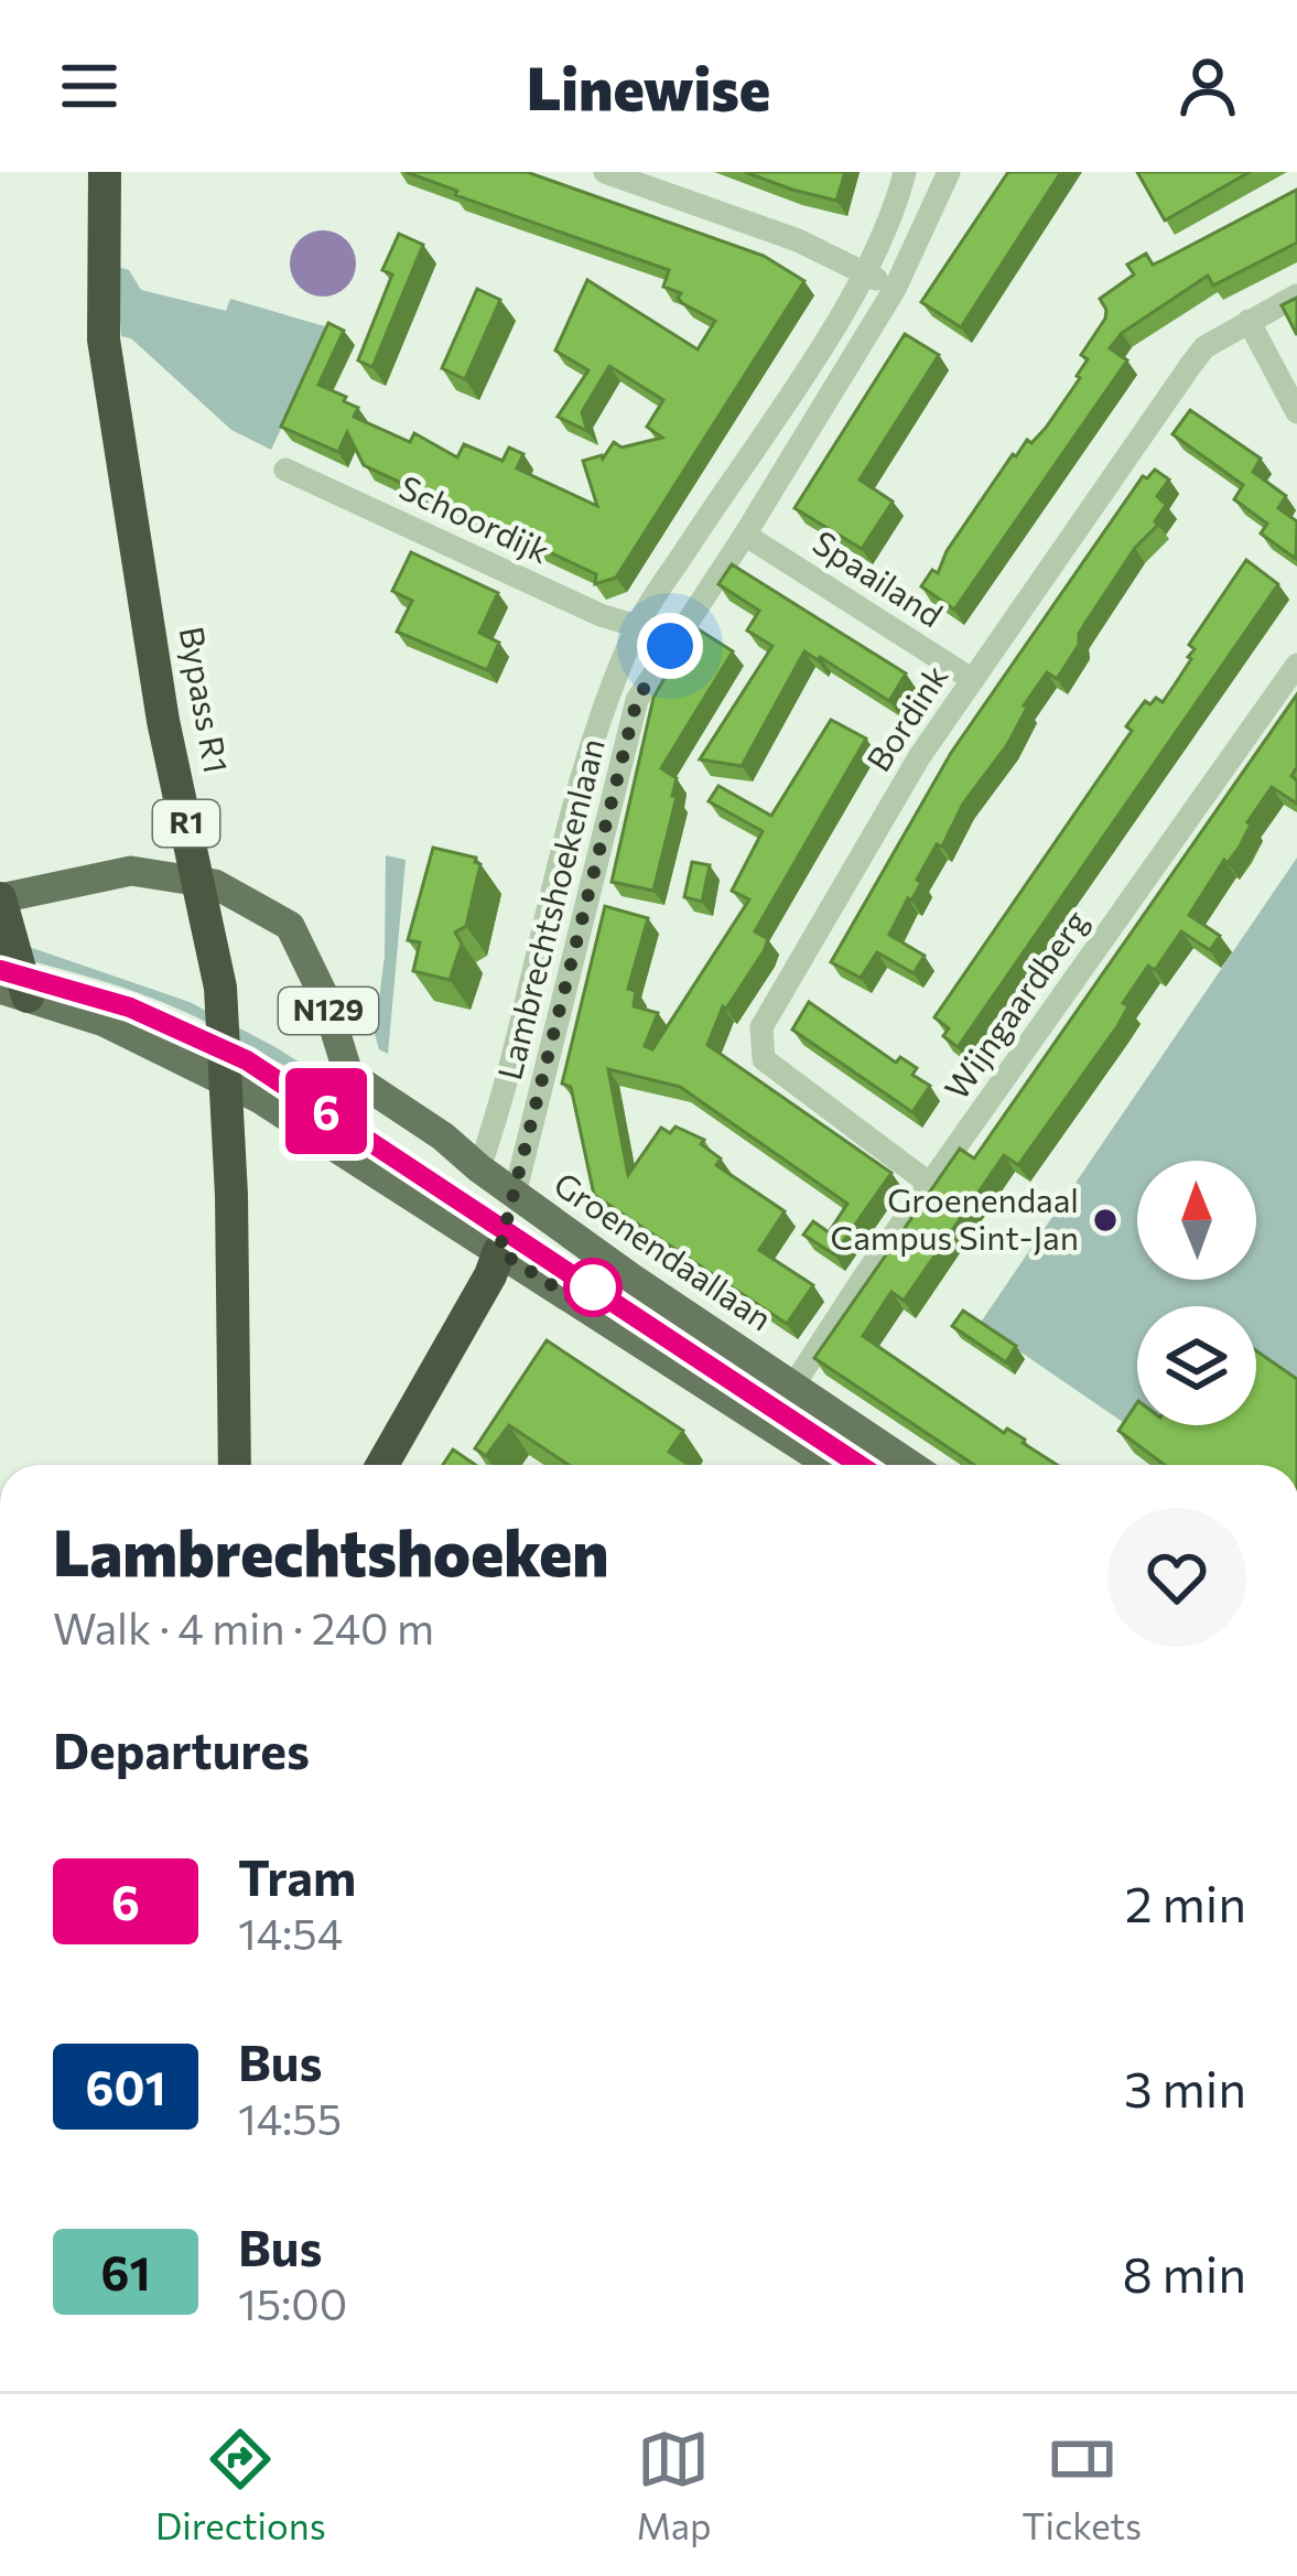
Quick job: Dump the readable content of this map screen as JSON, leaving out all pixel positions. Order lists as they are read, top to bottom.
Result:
{
  "streets": {
    "highway": ["Bypass R1", "R1"],
    "main road": ["N129", "Groenendaallaan"],
    "street": [
      "Schoordijk",
      "Spaailand",
      "Bordink",
      "Lambrechtshoekenlaan",
      "Wijngaardberg"
    ]
  },
  "crossings": [
    ["Schoordijk", "Lambrechtshoekenlaan"],
    ["Spaailand", "Bordink"],
    ["Spaailand", "Lambrechtshoekenlaan"],
    ["Bordink", "Wijngaardberg"],
    ["Lambrechtshoekenlaan", "Groenendaallaan"],
    ["Wijngaardberg", "Groenendaallaan"]
  ],
  "places": ["Groenendaal Campus Sint-Jan"],
  "lines": ["tram line 6"],
  "north": "top",
  "page": {
    "header": "Linewise",
    "on_map": "6",
    "heading": [
      ["Lambrechtshoeken", "Walk · 4 min · 240 m"],
      "Departures"
    ],
    "list": [
      {
        "mark": "6",
        "name": "Tram",
        "note": "14:54",
        "value": "2 min"
      },
      {
        "mark": "601",
        "name": "Bus",
        "note": "14:55",
        "value": "3 min"
      },
      {
        "mark": "61",
        "name": "Bus",
        "note": "15:00",
        "value": "8 min"
      }
    ],
    "tabs": ["Directions", "Map", "Tickets"]
  }
}
